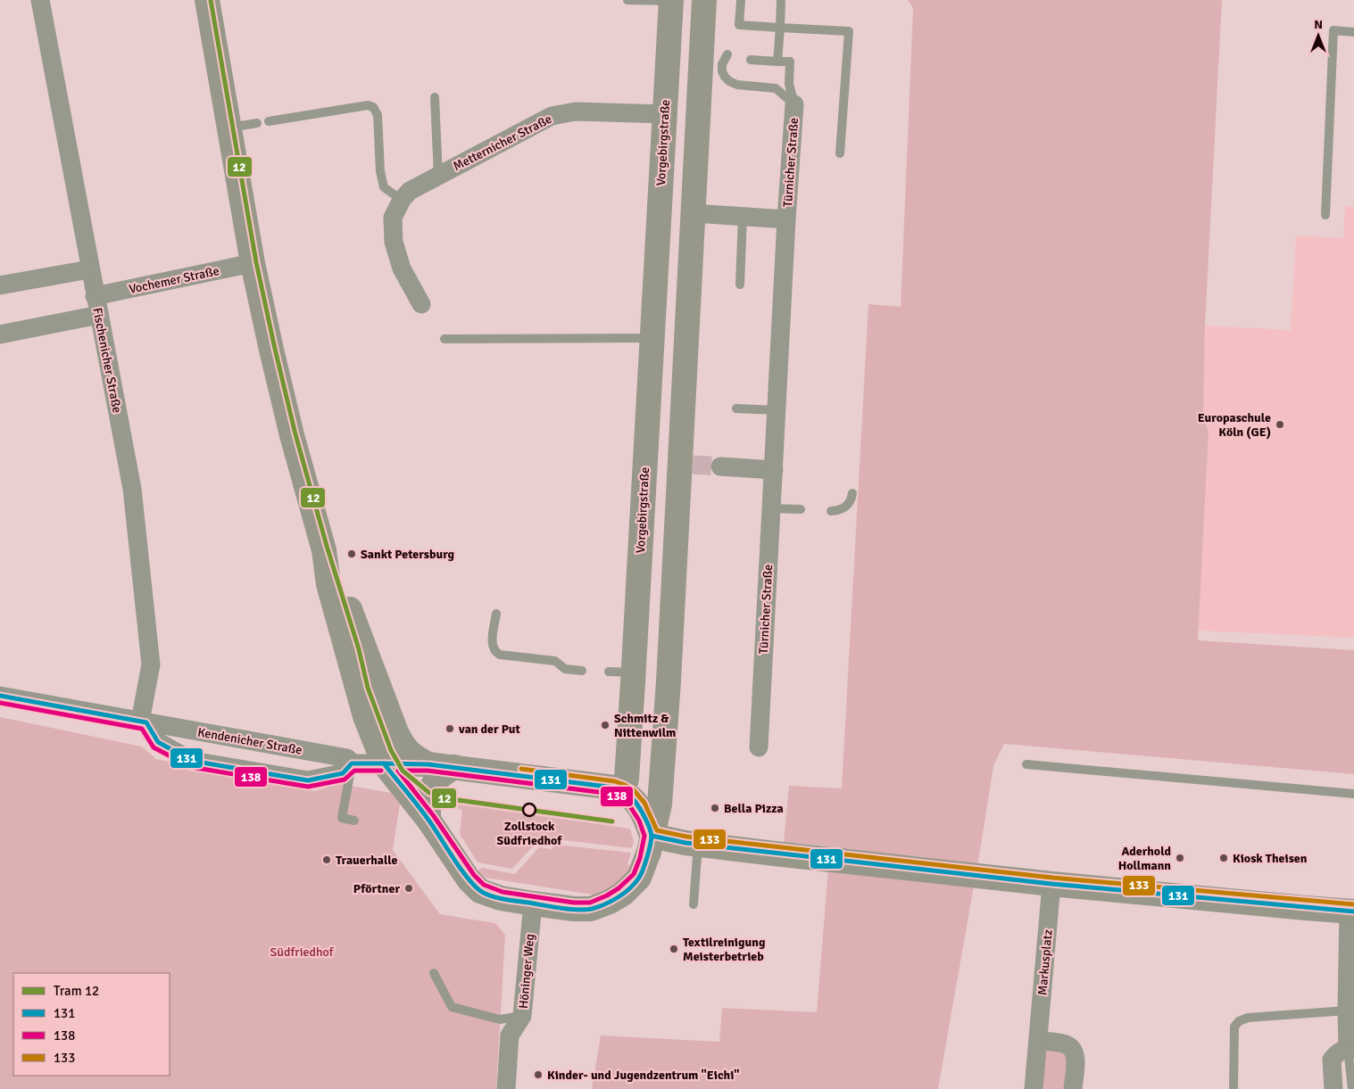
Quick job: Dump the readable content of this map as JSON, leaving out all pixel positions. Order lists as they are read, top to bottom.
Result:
{
  "streets": {
    "street": [
      "Metternicher Straße",
      "Vorgebirgstraße",
      "Türnicher Straße",
      "Vochemer Straße",
      "Fischenicher Straße",
      "Kendenicher Straße",
      "Markusplatz",
      "Höninger Weg"
    ]
  },
  "crossings": [
    ["Metternicher Straße", "Vorgebirgstraße"],
    ["Vochemer Straße", "Fischenicher Straße"],
    ["Fischenicher Straße", "Kendenicher Straße"]
  ],
  "parks": ["Südfriedhof"],
  "places": [
    "Europaschule Köln (GE)",
    "Sankt Petersburg",
    "Schmitz & Nittenwilm",
    "van der Put",
    "Bella Pizza",
    "Zollstock Südfriedhof",
    "Aderhold Hollmann",
    "Kiosk Theisen",
    "Trauerhalle",
    "Pförtner",
    "Textilreinigung Meisterbetrieb",
    "Kinder- und Jugendzentrum \"Eichi\""
  ],
  "lines": [
    "tram line 12",
    "transit line 131",
    "transit line 138",
    "transit line 133"
  ],
  "legend": [
    "Tram 12",
    "131",
    "138",
    "133"
  ],
  "north": "top"
}
